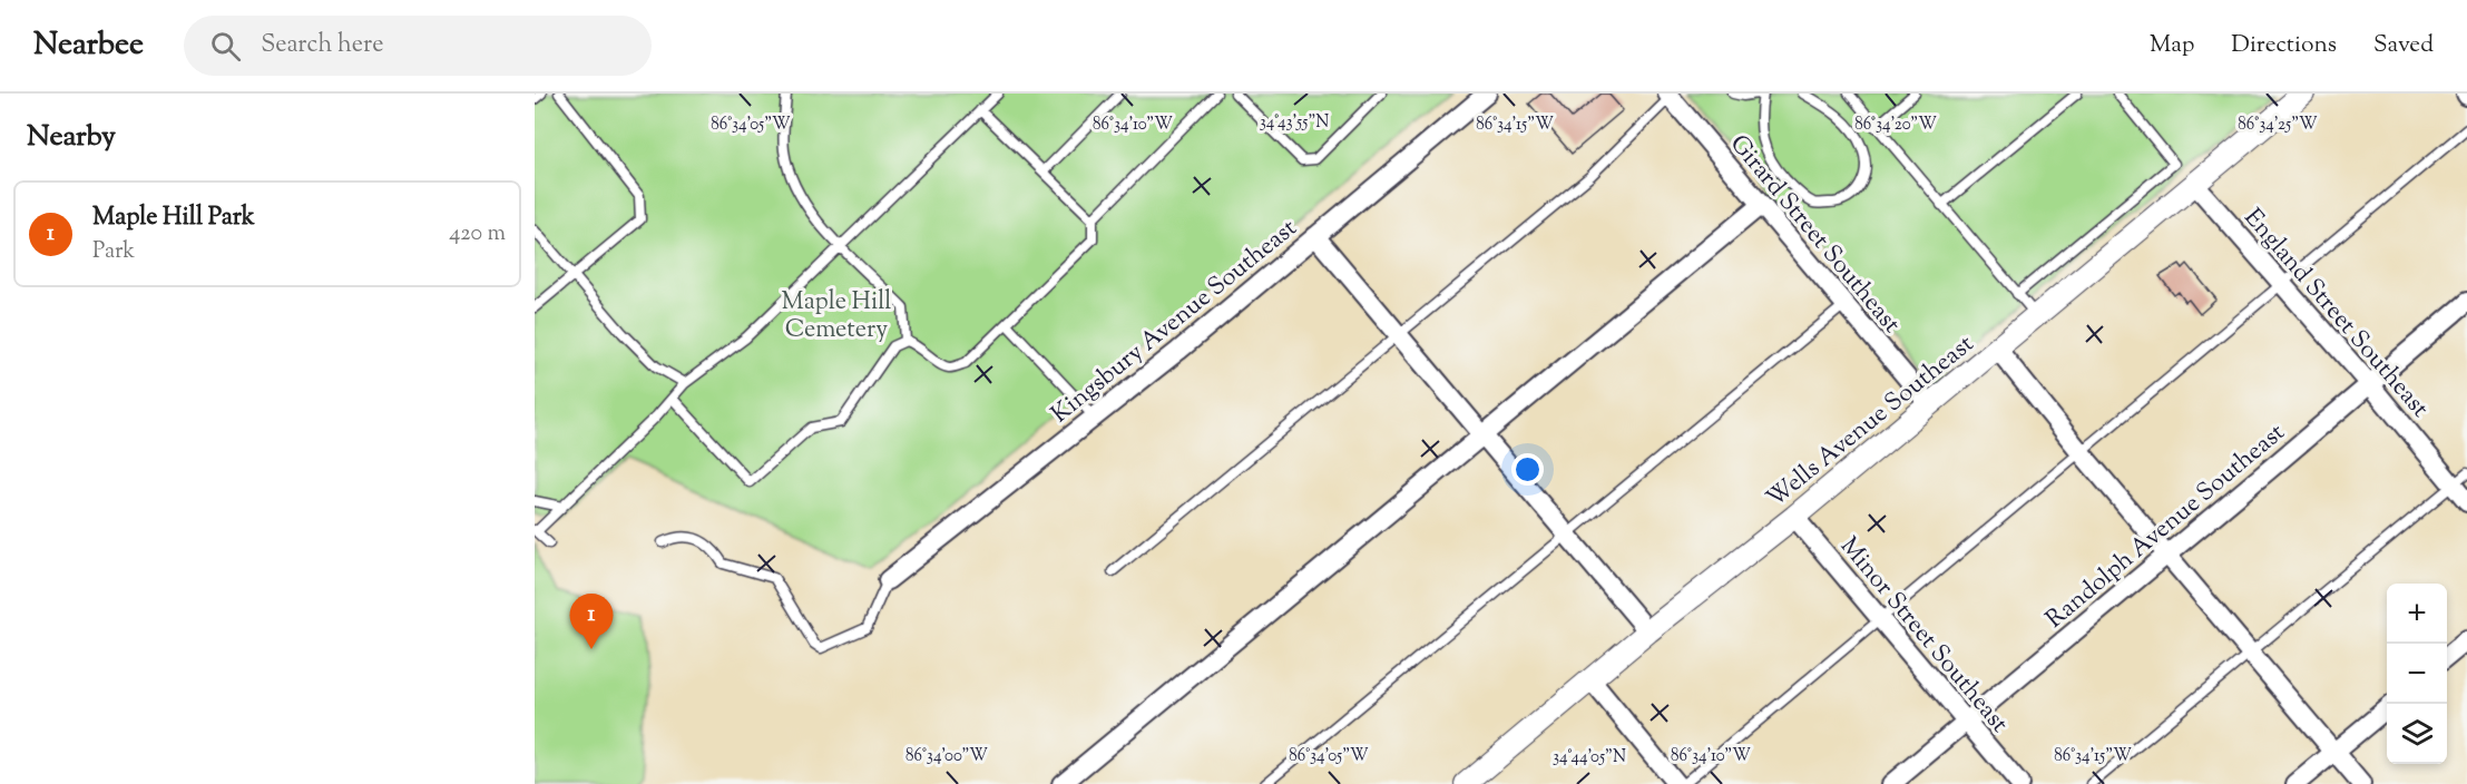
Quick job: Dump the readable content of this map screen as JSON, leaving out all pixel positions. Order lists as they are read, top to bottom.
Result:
{
  "streets": {
    "street": [
      "Girard Street Southeast",
      "England Street Southeast",
      "Kingsbury Avenue Southeast",
      "Wells Avenue Southeast",
      "Randolph Avenue Southeast",
      "Minor Street Southeast"
    ]
  },
  "crossings": [
    ["Girard Street Southeast", "Wells Avenue Southeast"],
    ["England Street Southeast", "Wells Avenue Southeast"],
    ["England Street Southeast", "Randolph Avenue Southeast"],
    ["Wells Avenue Southeast", "Minor Street Southeast"],
    ["Randolph Avenue Southeast", "Minor Street Southeast"]
  ],
  "parks": ["Maple Hill Cemetery"],
  "page": {
    "header": "Nearbee",
    "search": "Search here",
    "nav": ["Map", "Directions", "Saved"],
    "heading": "Nearby",
    "list": [
      {
        "mark": "1",
        "name": "Maple Hill Park",
        "note": "Park",
        "value": "420 m"
      }
    ],
    "map_buttons": ["+", "−"],
    "pins": "1"
  },
  "coordinates": [
    "34°43'55\"N",
    "86°34'05\"W",
    "86°34'10\"W",
    "86°34'15\"W",
    "86°34'25\"W",
    "86°34'20\"W",
    "86°34'00\"W",
    "34°44'05\"N"
  ]
}
